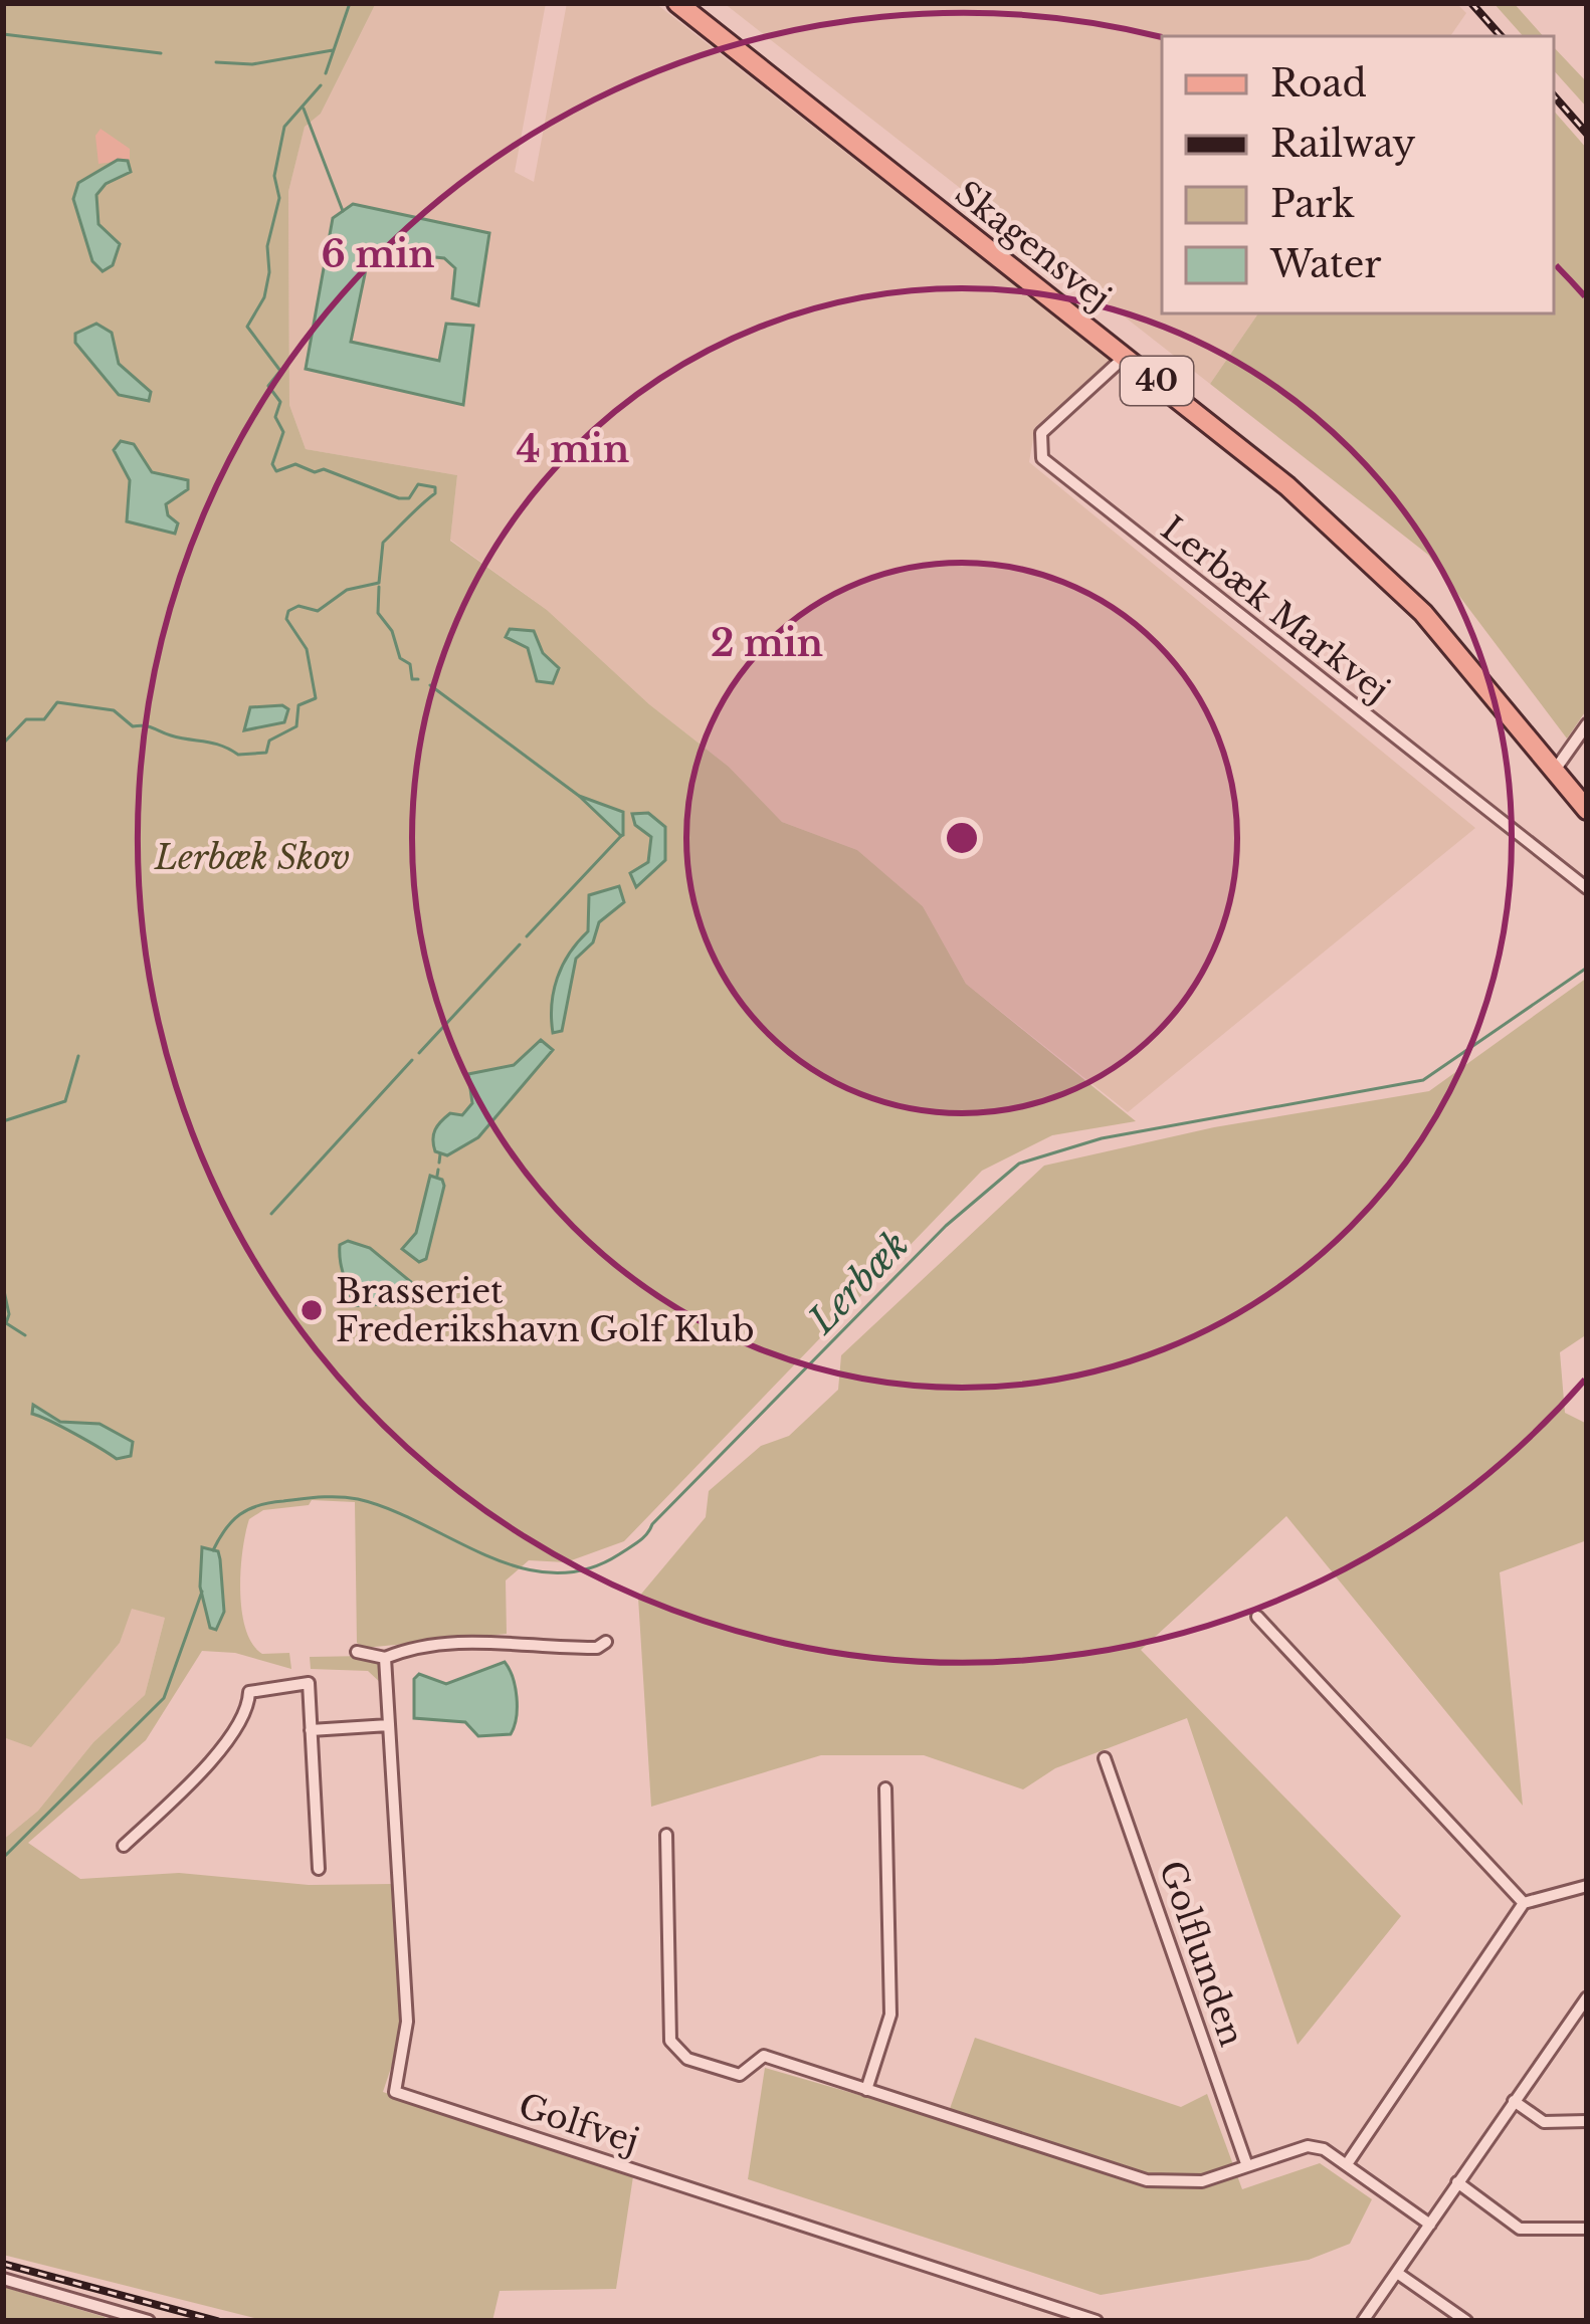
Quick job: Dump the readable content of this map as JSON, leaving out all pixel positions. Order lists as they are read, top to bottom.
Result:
{
  "streets": {
    "main road": ["Skagensvej", "40"],
    "street": ["Lerbæk Markvej", "Golflunden", "Golfvej"]
  },
  "crossings": [
    ["Skagensvej", "Lerbæk Markvej"]
  ],
  "water": ["Lerbæk"],
  "parks": ["Lerbæk Skov"],
  "places": ["Brasseriet Frederikshavn Golf Klub"],
  "legend": [
    "Road",
    "Railway",
    "Park",
    "Water"
  ],
  "rings": ["6 min", "4 min", "2 min"]
}
